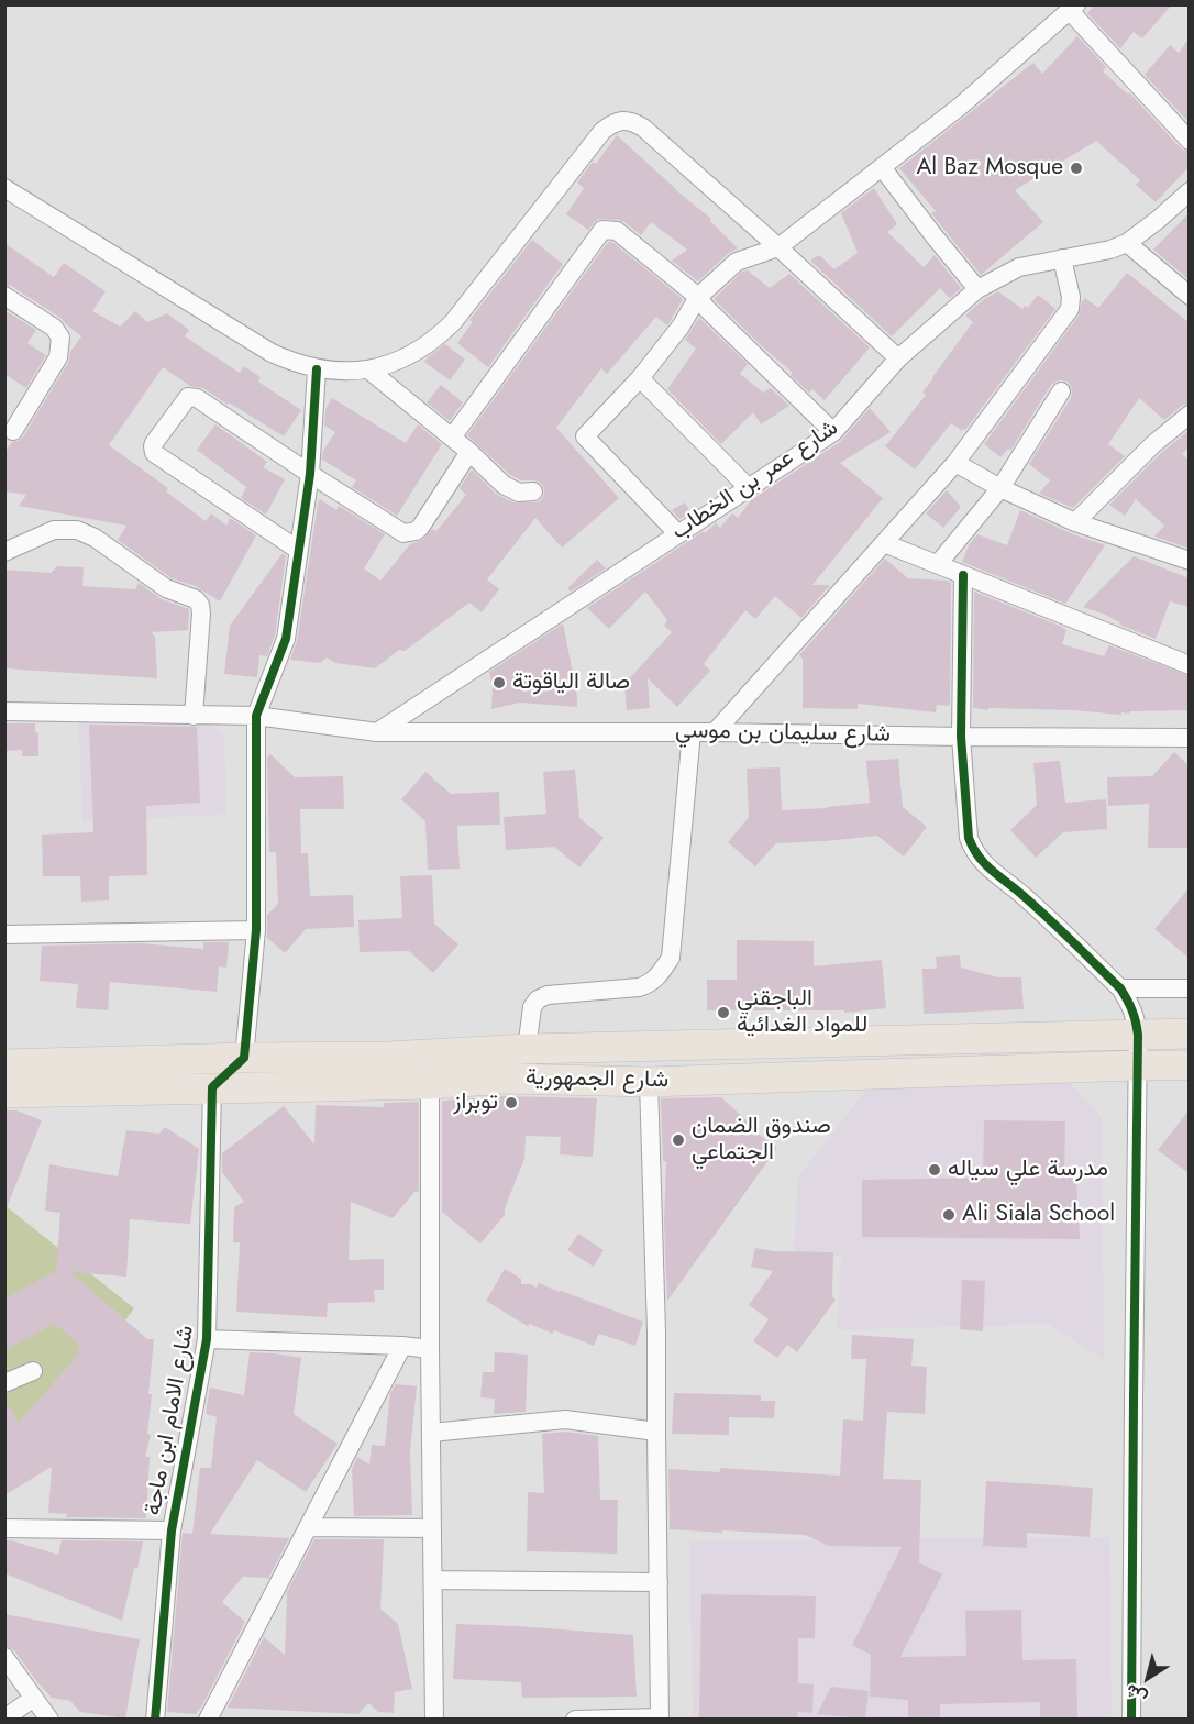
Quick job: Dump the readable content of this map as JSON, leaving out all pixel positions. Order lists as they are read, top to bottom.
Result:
{
  "streets": {
    "main road": ["شارع الجمهورية"],
    "street": ["شارع عمر بن الخطاب", "شارع سليمان بن موسي", "شارع الامام ابن ماجة"]
  },
  "crossings": [
    ["شارع عمر بن الخطاب", "شارع سليمان بن موسي"],
    ["شارع الجمهورية", "شارع الامام ابن ماجة"]
  ],
  "places": [
    "Al Baz Mosque",
    "صالة الياقوتة",
    "الباجقني للمواد الغدائية",
    "توبراز",
    "صندوق الضمان الجتماعي",
    "مدرسة علي سياله",
    "Ali Siala School"
  ],
  "north": "bottom left"
}
